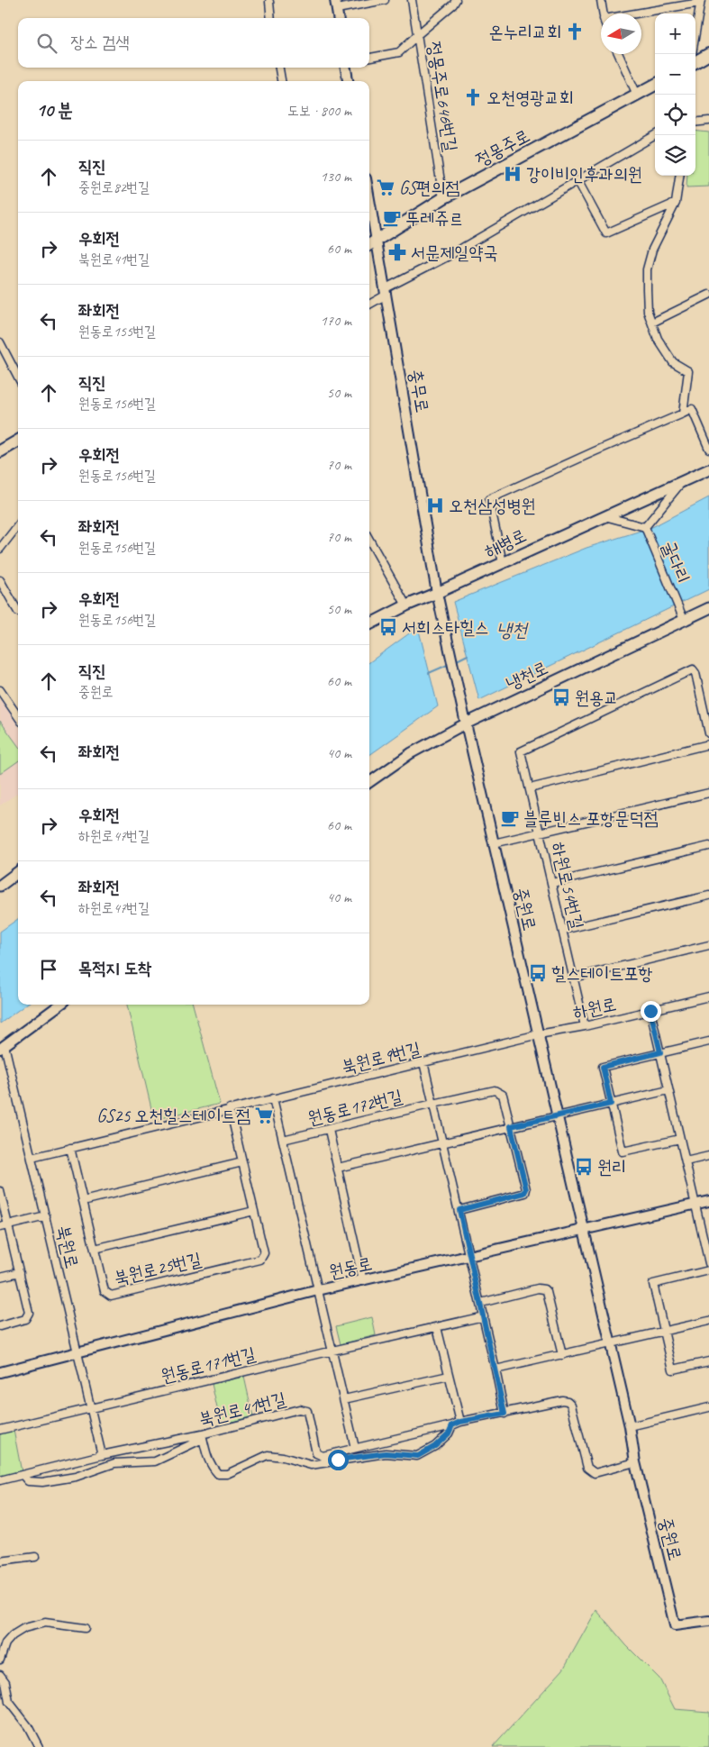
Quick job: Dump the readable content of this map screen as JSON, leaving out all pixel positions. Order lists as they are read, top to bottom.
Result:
{
  "streets": {
    "main road": ["정몽주로", "해병로", "냉천로"],
    "street": [
      "정몽주로646번길",
      "충무로",
      "굴다리",
      "하원로54번길",
      "중원로",
      "하원로",
      "북원로9번길",
      "원동로172번길",
      "북원로",
      "원동로",
      "북원로25번길",
      "원동로171번길",
      "북원로41번길"
    ]
  },
  "crossings": [
    ["정몽주로646번길", "정몽주로"],
    ["정몽주로", "충무로"],
    ["충무로", "해병로"],
    ["충무로", "중원로"],
    ["굴다리", "냉천로"],
    ["냉천로", "중원로"],
    ["하원로54번길", "하원로"],
    ["중원로", "하원로"],
    ["중원로", "북원로9번길"],
    ["중원로", "원동로"],
    ["중원로", "북원로41번길"],
    ["하원로", "북원로9번길"],
    ["북원로9번길", "북원로"],
    ["북원로9번길", "북원로25번길"],
    ["북원로", "원동로"],
    ["북원로", "원동로171번길"],
    ["북원로", "북원로41번길"]
  ],
  "water": ["냉천"],
  "places": {
    "church": ["온누리교회", "오천영광교회"],
    "hospital": ["강이비인후과의원", "오천삼성병원"],
    "supermarket": ["GS편의점", "GS25 오천힐스테이트점"],
    "cafe": ["뚜레쥬르", "블루빈스 포항문덕점"],
    "pharmacy": ["서문제일약국"],
    "bus stop": [
      "서희스타힐스",
      "원용교",
      "힐스테이트포항",
      "원리"
    ]
  },
  "north": "left",
  "page": {
    "map_buttons": ["+", "−"],
    "search": "장소 검색",
    "heading": ["10 분", "도보 · 800 m"],
    "list": [
      ["직진", "중원로82번길", "130 m"],
      ["우회전", "북원로41번길", "60 m"],
      ["좌회전", "원동로155번길", "170 m"],
      ["직진", "원동로156번길", "50 m"],
      ["우회전", "원동로156번길", "70 m"],
      ["좌회전", "원동로156번길", "70 m"],
      ["우회전", "원동로156번길", "50 m"],
      ["직진", "중원로", "60 m"],
      ["좌회전", "40 m"],
      ["우회전", "하원로47번길", "60 m"],
      ["좌회전", "하원로47번길", "40 m"],
      "목적지 도착"
    ]
  }
}
